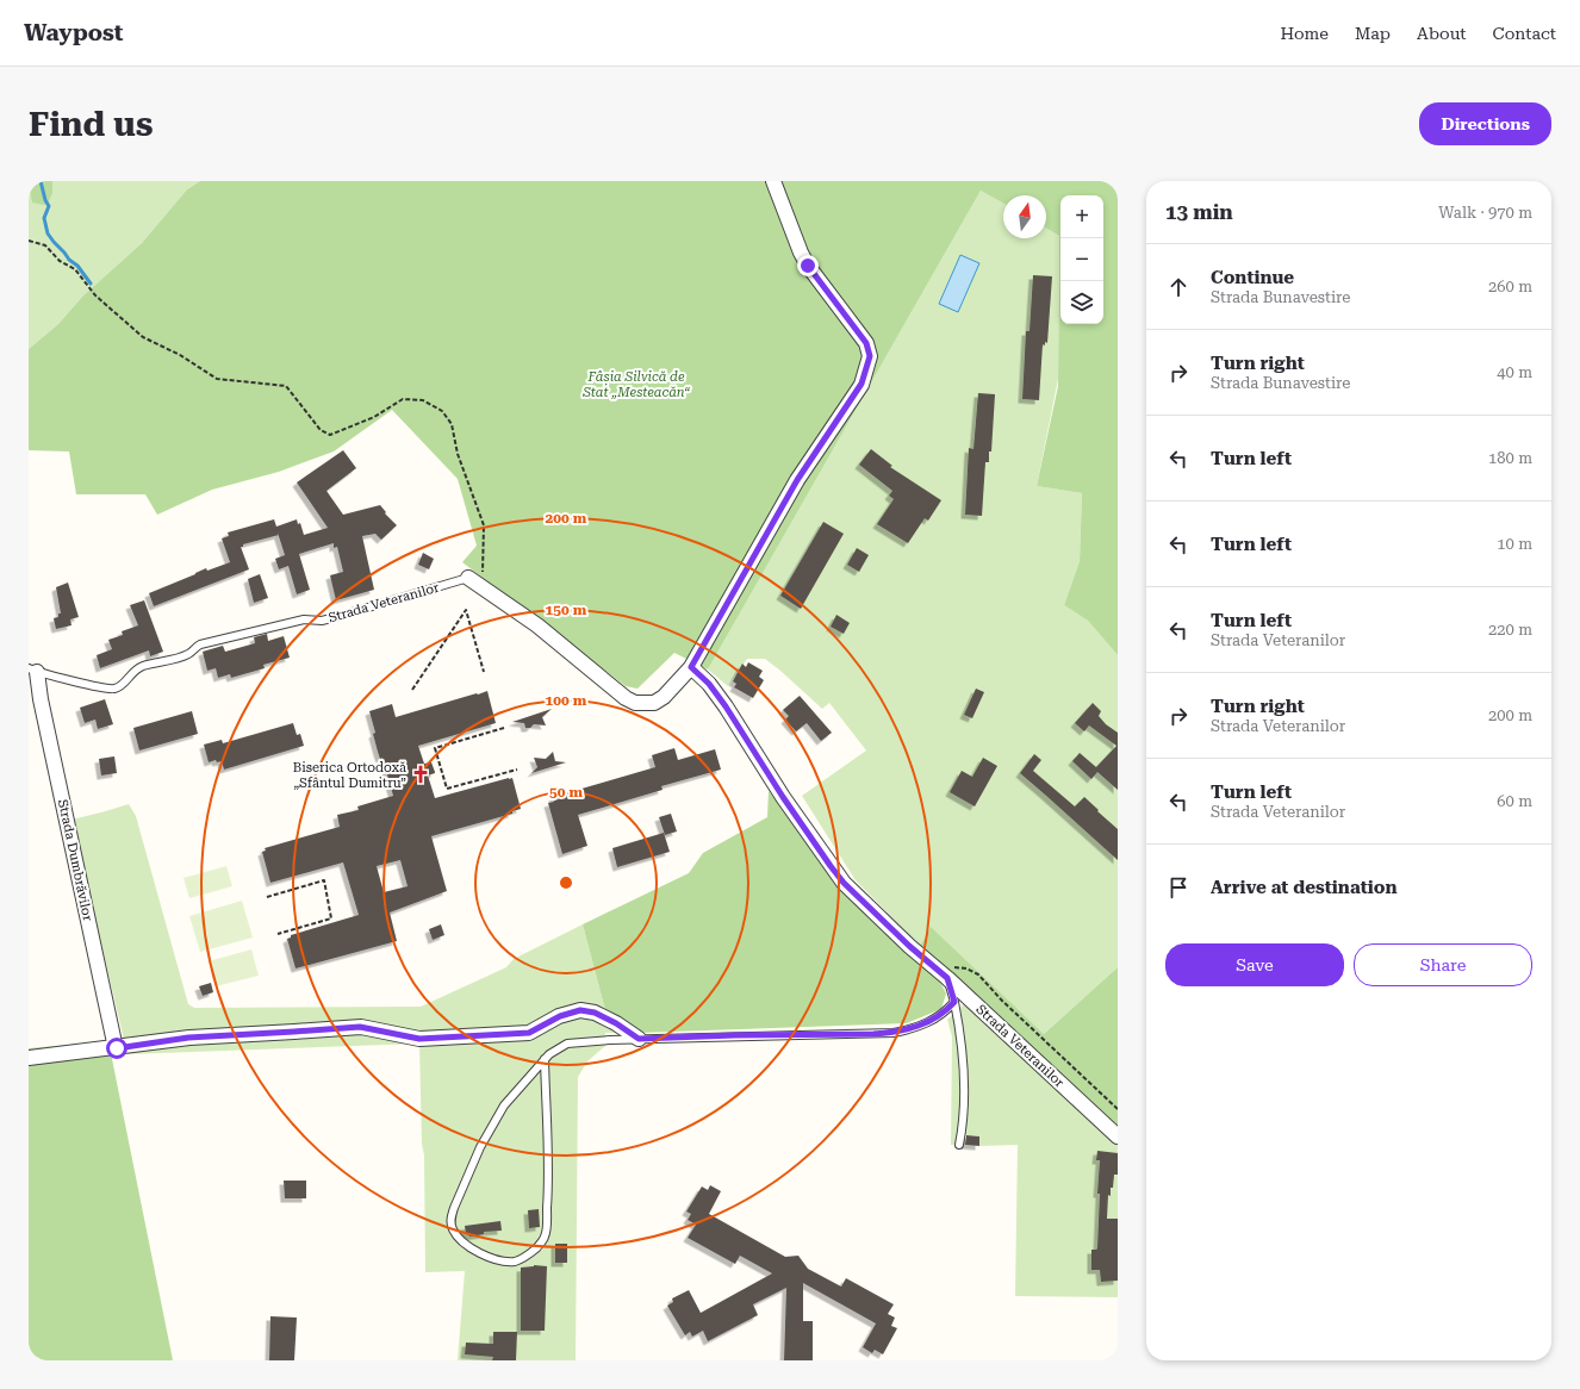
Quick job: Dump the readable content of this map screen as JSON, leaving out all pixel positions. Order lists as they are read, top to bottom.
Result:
{
  "streets": {
    "street": ["Strada Veteranilor", "Strada Dumbrăvilor"]
  },
  "crossings": [
    ["Strada Veteranilor", "Strada Dumbrăvilor"]
  ],
  "parks": ["Fâșia Silvică de Stat „Mesteacăn“"],
  "places": {
    "church": ["Biserica Ortodoxă „Sfântul Dumitru”"]
  },
  "north": "top",
  "page": {
    "header": "Waypost",
    "nav": [
      "Home",
      "Map",
      "About",
      "Contact"
    ],
    "buttons": [
      "Directions",
      ["Save", "Share"]
    ],
    "title": "Find us",
    "heading": ["13 min", "Walk · 970 m"],
    "map_buttons": ["+", "−"],
    "list": [
      ["Continue", "Strada Bunavestire", "260 m"],
      ["Turn right", "Strada Bunavestire", "40 m"],
      ["Turn left", "180 m"],
      ["Turn left", "10 m"],
      ["Turn left", "Strada Veteranilor", "220 m"],
      ["Turn right", "Strada Veteranilor", "200 m"],
      ["Turn left", "Strada Veteranilor", "60 m"],
      "Arrive at destination"
    ]
  },
  "rings": [
    "200 m",
    "150 m",
    "100 m",
    "50 m"
  ]
}
